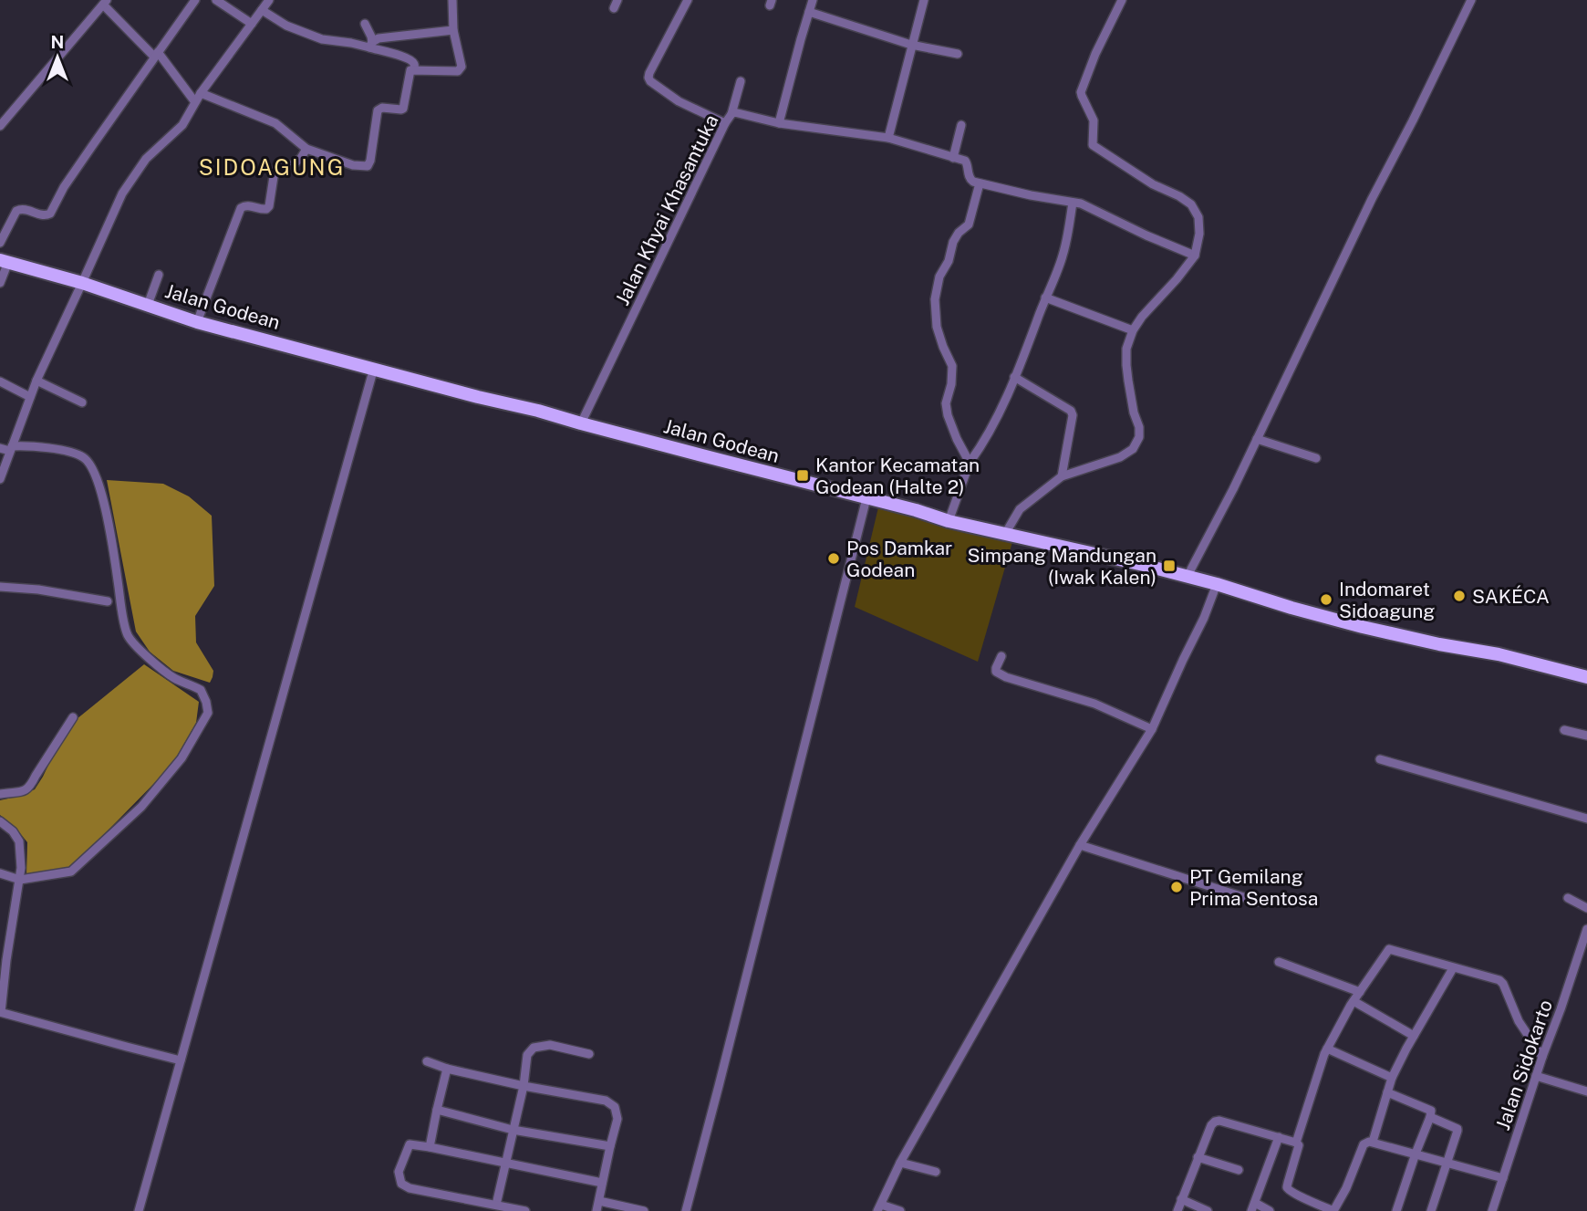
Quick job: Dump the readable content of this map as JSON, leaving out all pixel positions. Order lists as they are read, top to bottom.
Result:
{
  "streets": {
    "main road": ["Jalan Godean"],
    "street": ["Jalan Khyai Khasantuka", "Jalan Sidokarto"]
  },
  "crossings": [
    ["Jalan Khyai Khasantuka", "Jalan Godean"]
  ],
  "districts": ["SIDOAGUNG"],
  "places": {
    "transit": ["Kantor Kecamatan Godean (Halte 2)", "Simpang Mandungan (Iwak Kalen)"],
    "other": [
      "Pos Damkar Godean",
      "SAKÉCA",
      "Indomaret Sidoagung",
      "PT Gemilang Prima Sentosa"
    ]
  },
  "north": "top"
}
